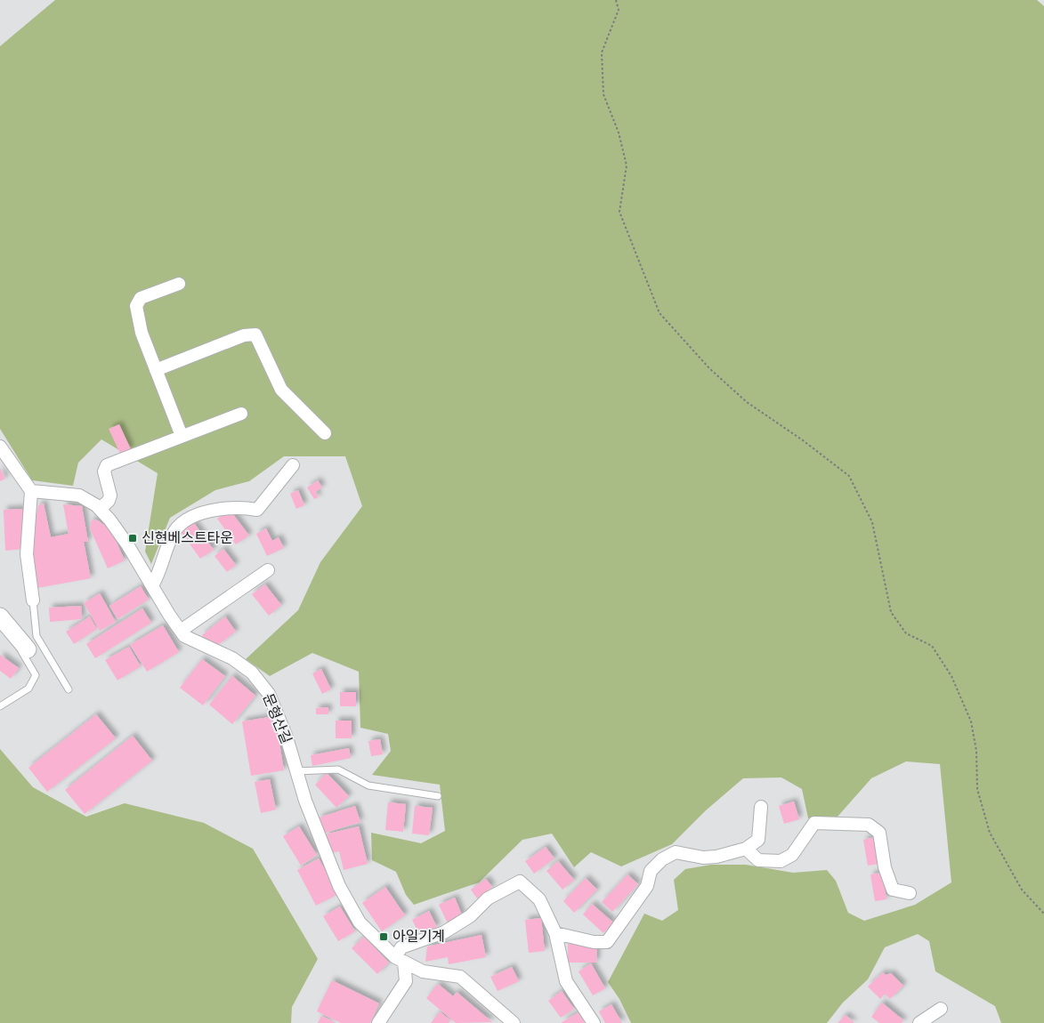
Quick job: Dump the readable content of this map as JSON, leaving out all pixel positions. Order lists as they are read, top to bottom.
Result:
{
  "streets": {
    "street": ["문형산길"]
  },
  "places": {
    "transit": ["신현베스트타운", "아일기계"]
  }
}
